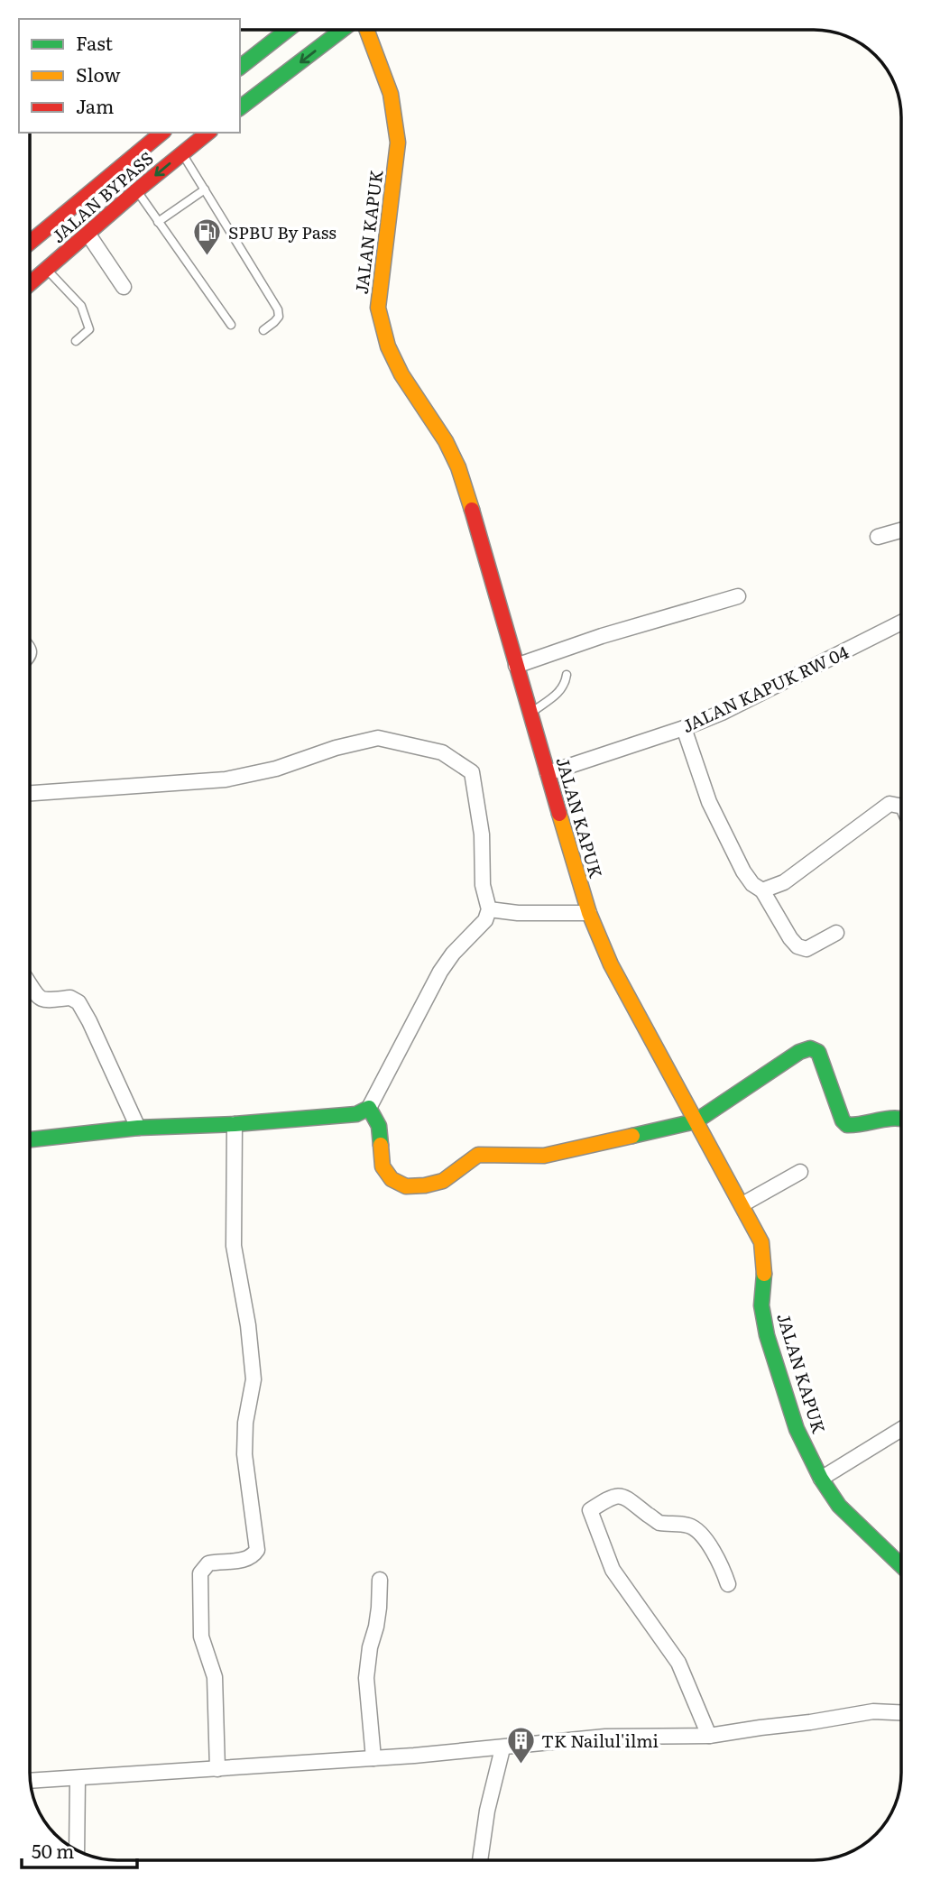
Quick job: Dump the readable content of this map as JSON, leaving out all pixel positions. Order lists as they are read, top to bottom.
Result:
{
  "streets": {
    "main road": ["JALAN BYPASS", "JALAN KAPUK"],
    "street": ["JALAN KAPUK RW 04"]
  },
  "crossings": [
    ["JALAN KAPUK", "JALAN KAPUK RW 04"]
  ],
  "places": {
    "fuel station": ["SPBU By Pass"],
    "building": ["TK Nailul'ilmi"]
  },
  "legend": ["Fast", "Slow", "Jam"],
  "scale_bar": "50 m"
}
